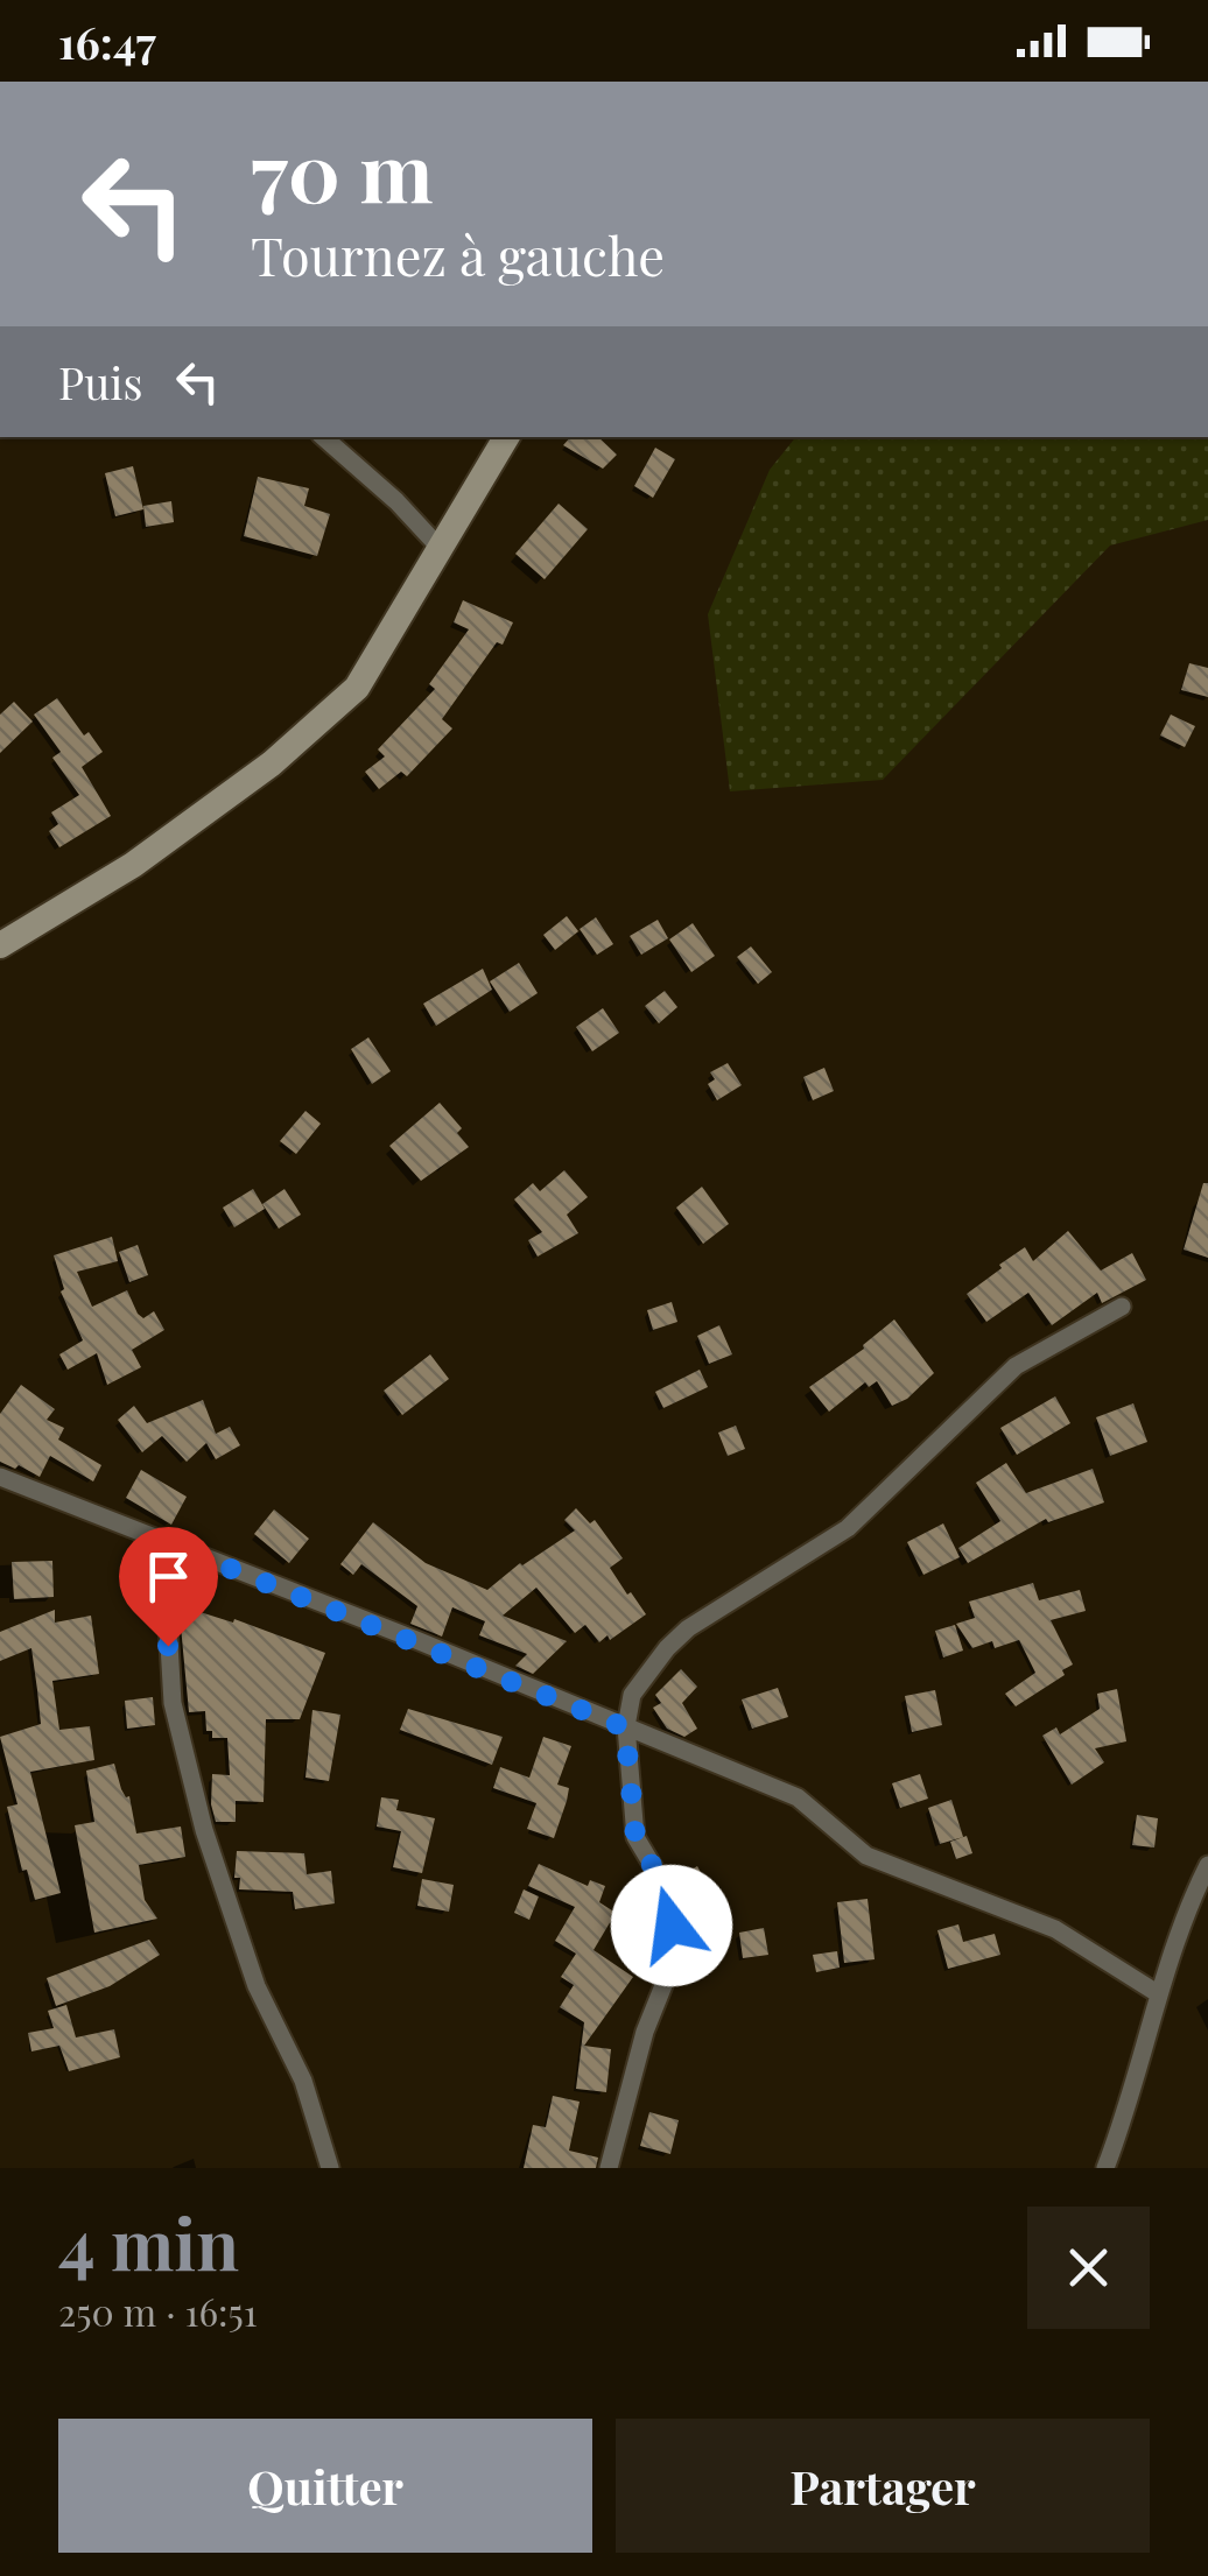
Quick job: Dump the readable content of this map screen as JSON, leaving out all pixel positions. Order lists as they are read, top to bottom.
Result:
{
  "page": {
    "status": "16:47",
    "turn": ["70 m", "Tournez à gauche"],
    "then": "Puis",
    "heading": ["4 min", "250 m · 16:51"],
    "buttons": ["Quitter", "Partager"]
  }
}
